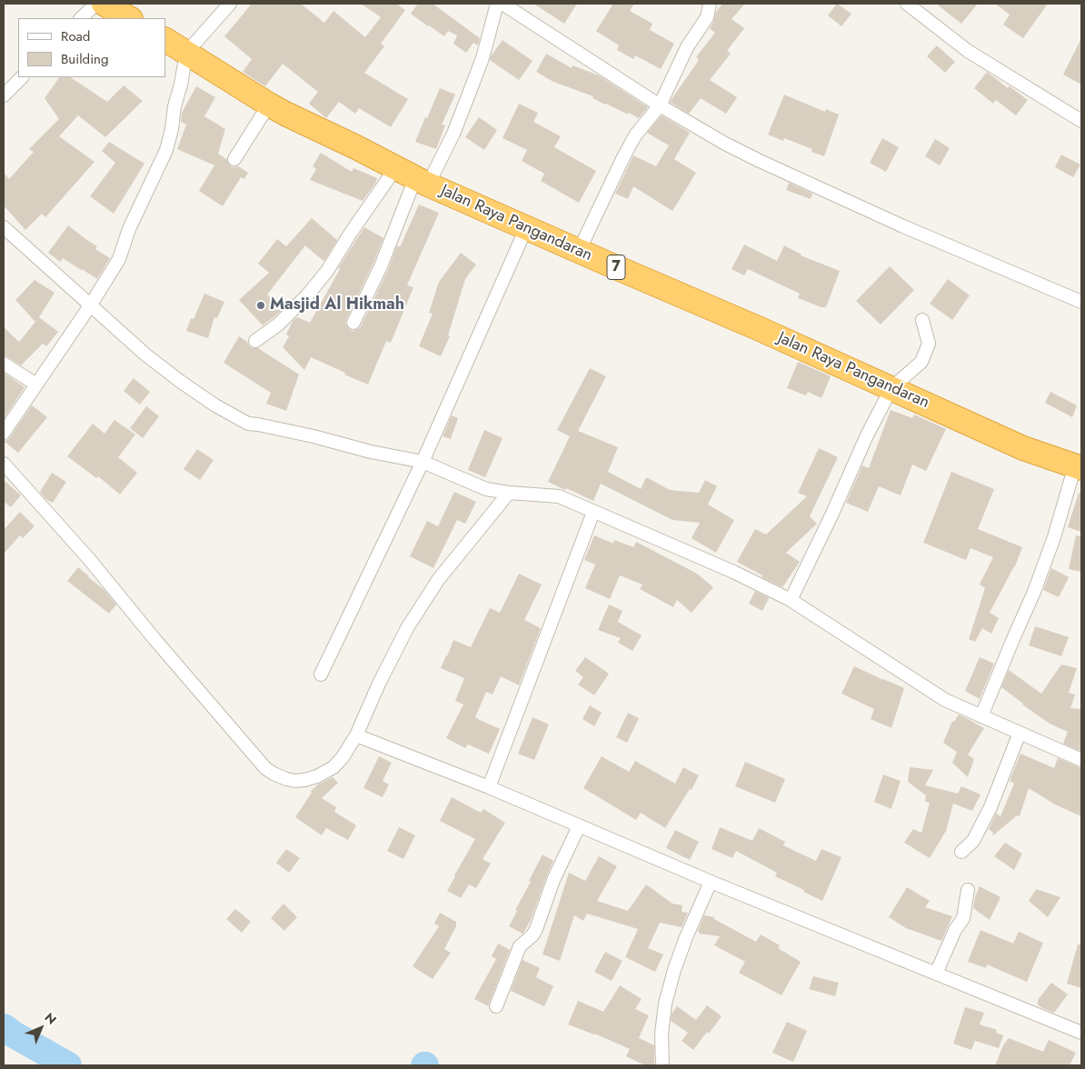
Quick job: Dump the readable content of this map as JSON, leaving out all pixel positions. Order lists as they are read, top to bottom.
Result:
{
  "streets": {
    "highway": ["Jalan Raya Pangandaran", "7"]
  },
  "places": ["Masjid Al Hikmah"],
  "legend": ["Road", "Building"],
  "north": "top right"
}
